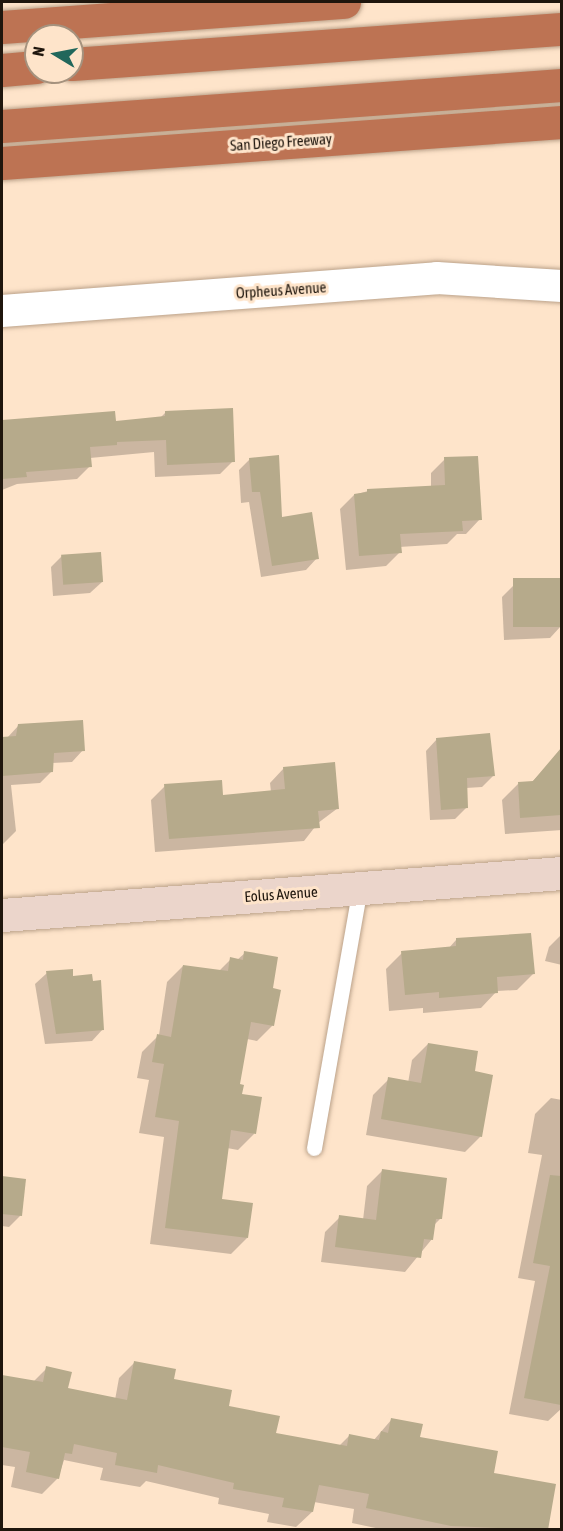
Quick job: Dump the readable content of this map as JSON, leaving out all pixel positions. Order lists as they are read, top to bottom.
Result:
{
  "streets": {
    "highway": ["San Diego Freeway"],
    "street": ["Orpheus Avenue", "Eolus Avenue"]
  },
  "north": "left"
}
